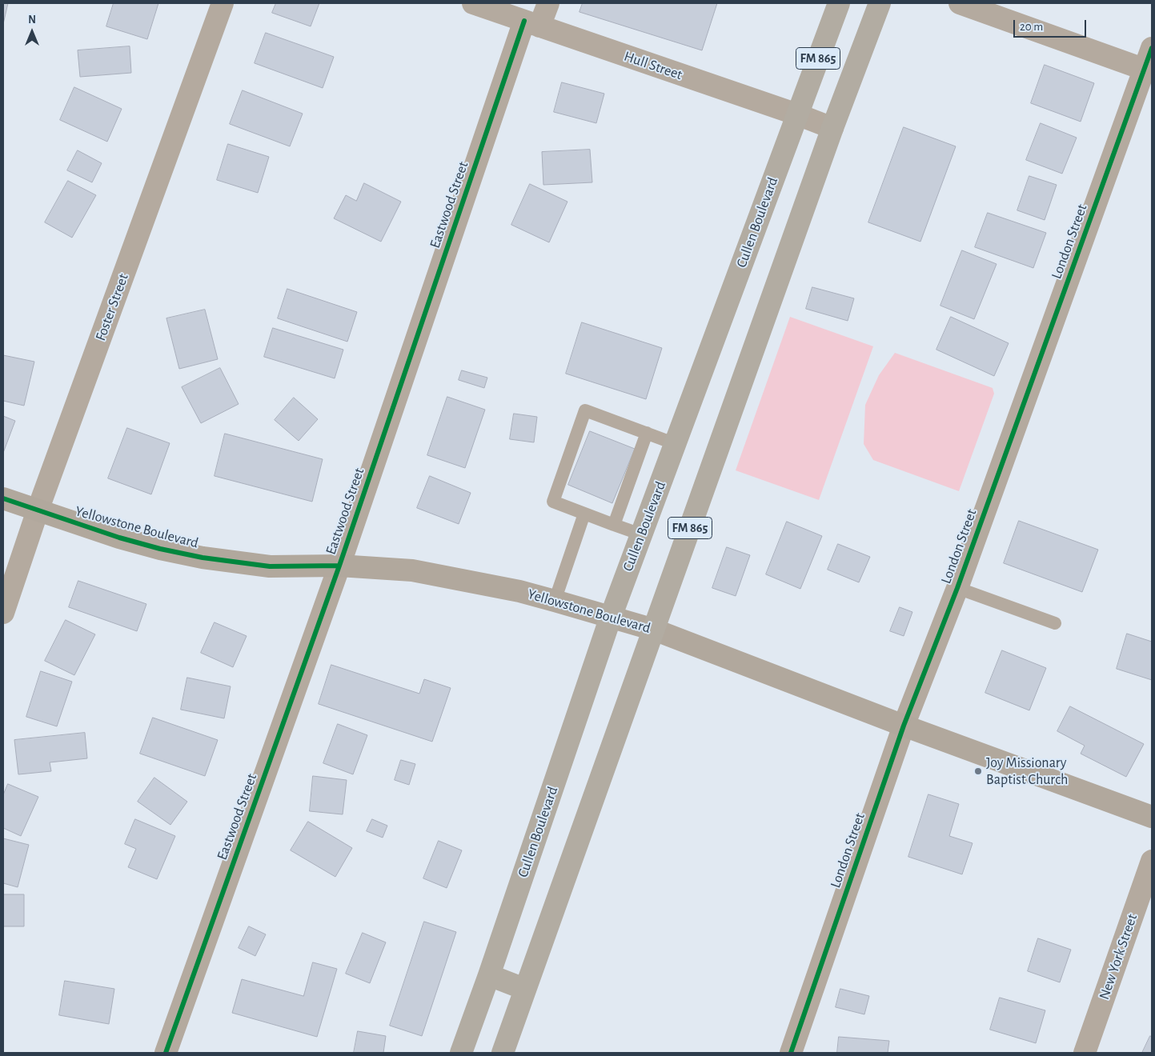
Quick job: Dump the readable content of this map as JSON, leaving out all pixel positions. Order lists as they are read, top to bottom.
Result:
{
  "streets": {
    "main road": ["FM 865", "Cullen Boulevard"],
    "street": [
      "Hull Street",
      "Eastwood Street",
      "London Street",
      "Foster Street",
      "Yellowstone Boulevard",
      "New York Street"
    ]
  },
  "crossings": [
    ["FM 865", "Hull Street"],
    ["FM 865", "Yellowstone Boulevard"],
    ["Hull Street", "Eastwood Street"],
    ["Hull Street", "Cullen Boulevard"],
    ["Eastwood Street", "Yellowstone Boulevard"],
    ["Cullen Boulevard", "Yellowstone Boulevard"],
    ["London Street", "Yellowstone Boulevard"],
    ["Foster Street", "Yellowstone Boulevard"]
  ],
  "places": ["Joy Missionary Baptist Church"],
  "scale_bar": "20 m",
  "north": "top"
}
